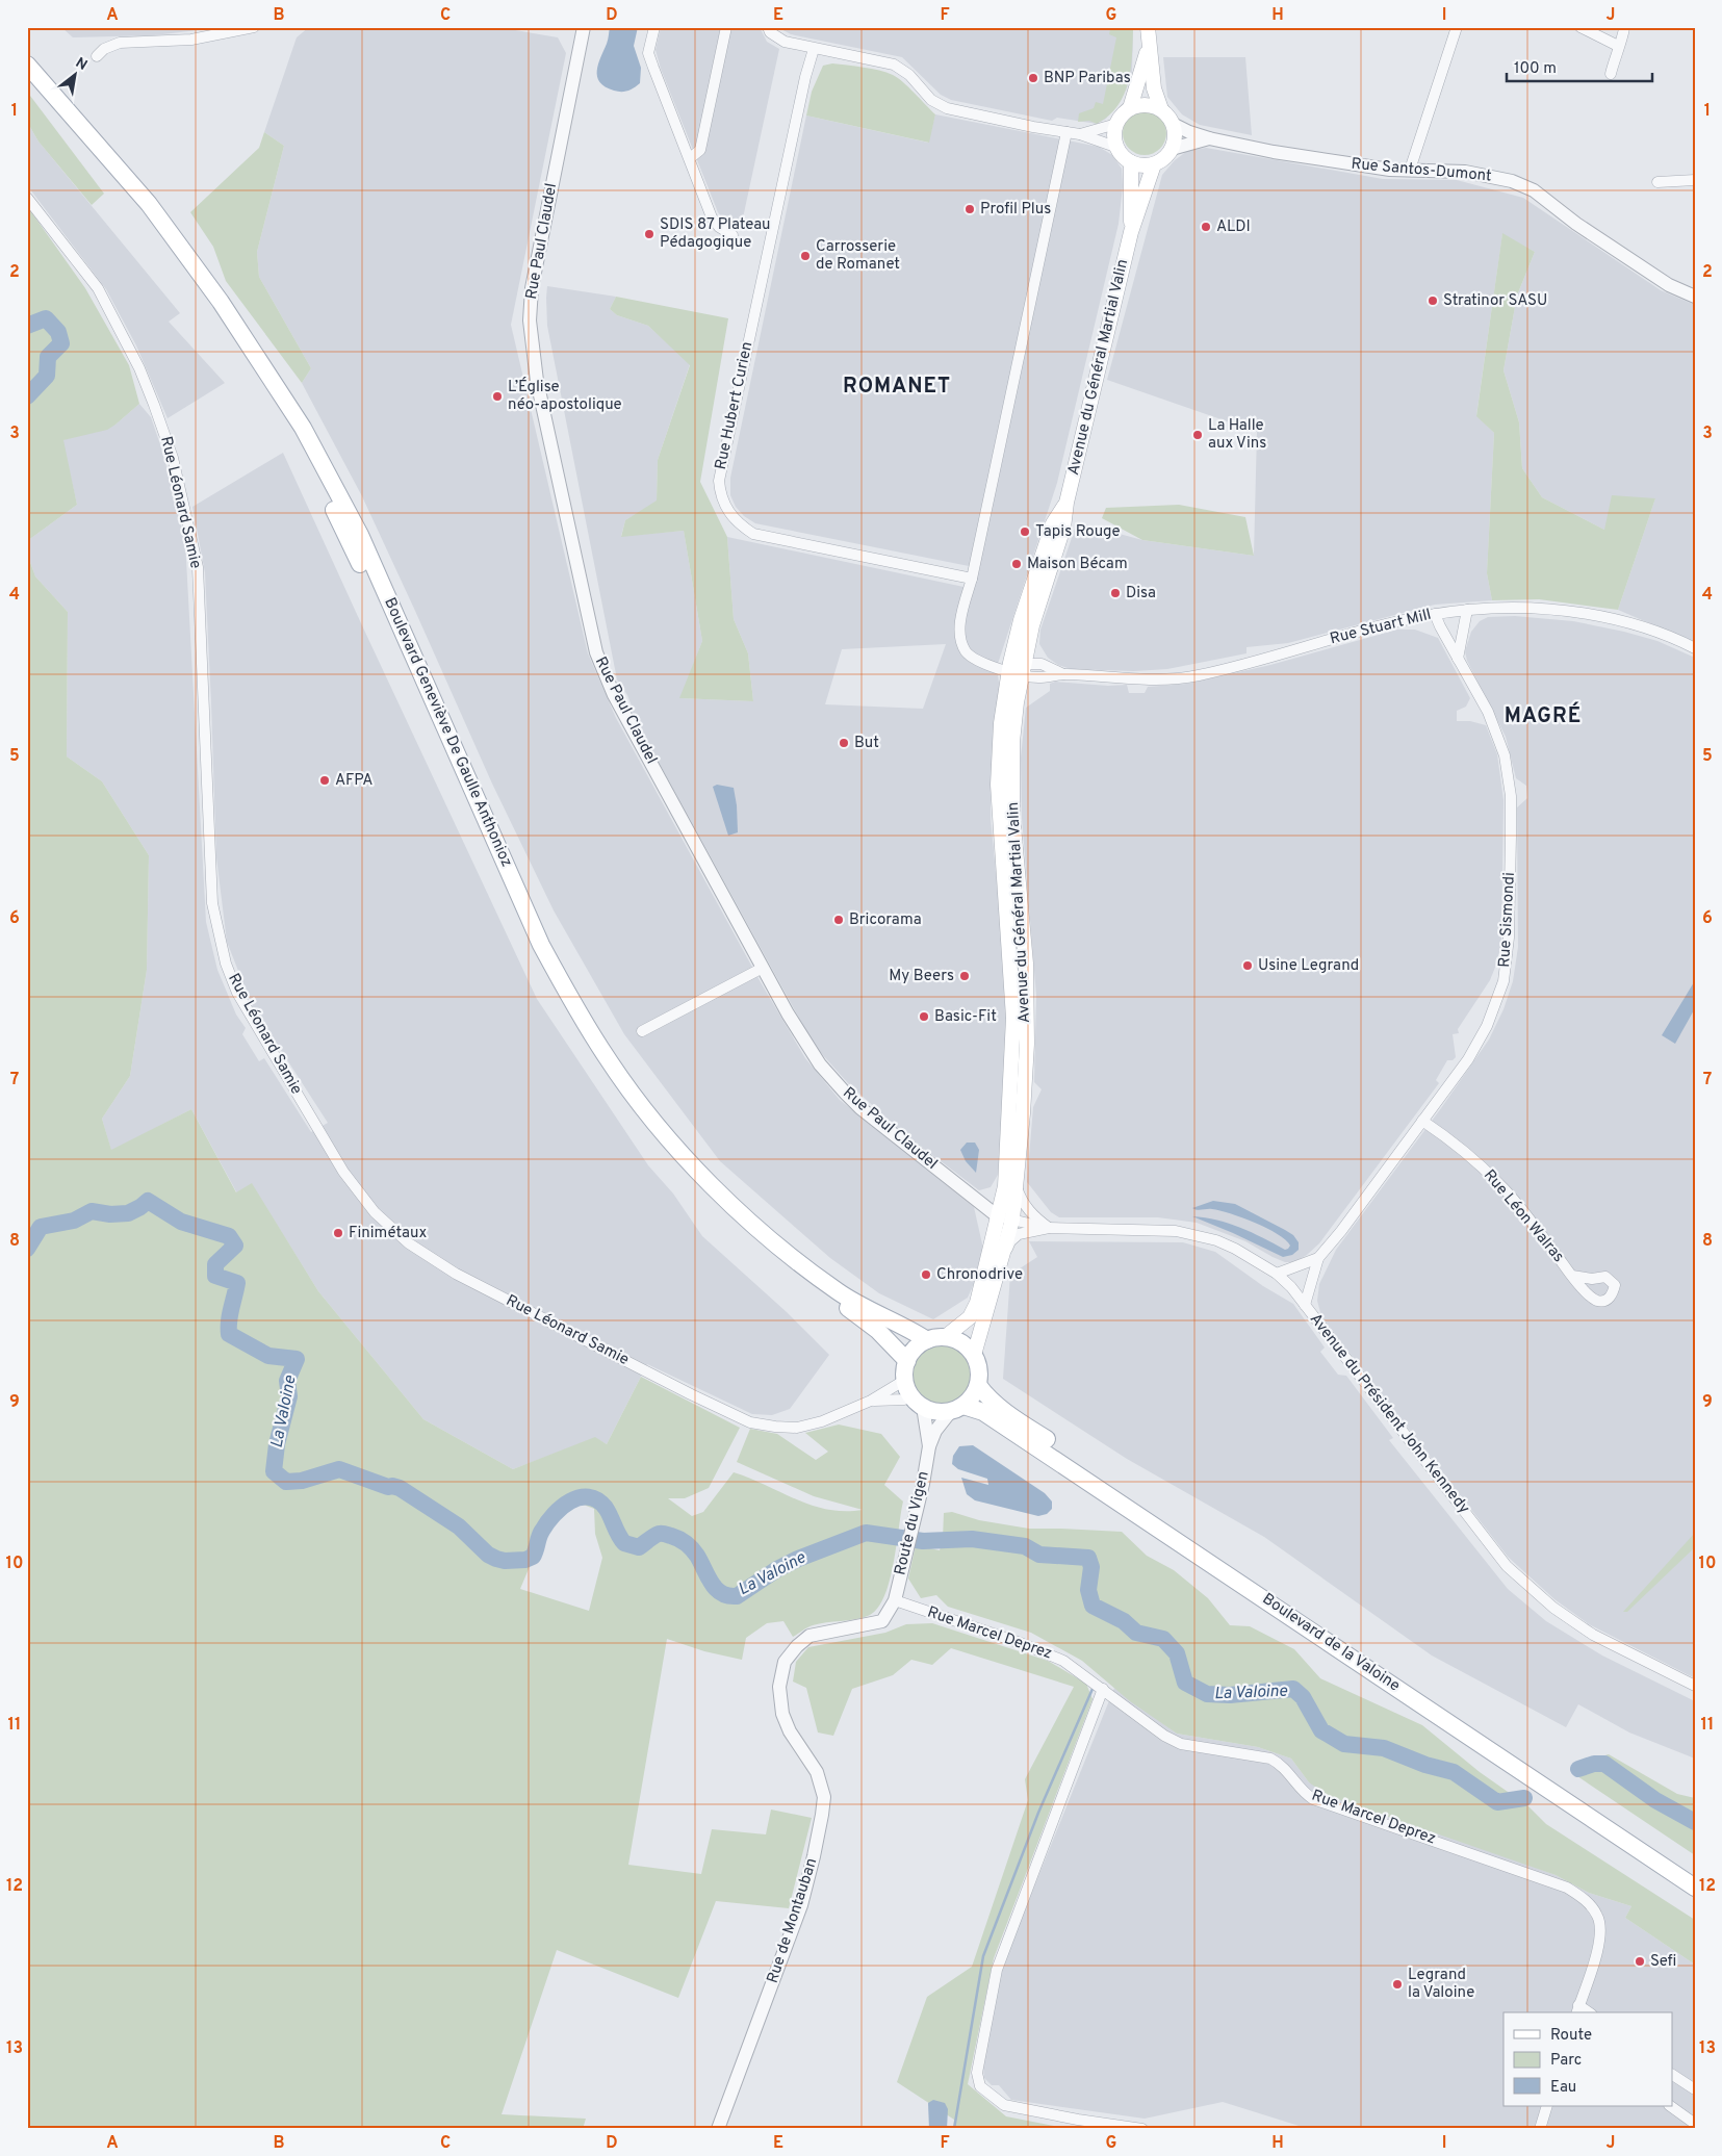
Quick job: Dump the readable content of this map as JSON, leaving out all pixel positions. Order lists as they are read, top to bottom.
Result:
{
  "streets": {
    "main road": ["Avenue du Général Martial Valin", "Boulevard Geneviève De Gaulle Anthonioz", "Boulevard de la Valoine"],
    "street": [
      "Rue Santos-Dumont",
      "Rue Paul Claudel",
      "Rue Hubert Curien",
      "Rue Léonard Samie",
      "Rue Stuart Mill",
      "Rue Sismondi",
      "Rue Léon Walras",
      "Avenue du Président John Kennedy",
      "Route du Vigen",
      "Rue Marcel Deprez",
      "Rue de Montauban"
    ]
  },
  "crossings": [
    ["Rue Santos-Dumont", "Avenue du Général Martial Valin"],
    ["Rue Paul Claudel", "Avenue du Général Martial Valin"],
    ["Rue Paul Claudel", "Avenue du Président John Kennedy"],
    ["Avenue du Général Martial Valin", "Rue Stuart Mill"],
    ["Avenue du Général Martial Valin", "Boulevard Geneviève De Gaulle Anthonioz"],
    ["Avenue du Général Martial Valin", "Avenue du Président John Kennedy"],
    ["Avenue du Général Martial Valin", "Route du Vigen"],
    ["Avenue du Général Martial Valin", "Boulevard de la Valoine"],
    ["Rue Stuart Mill", "Rue Sismondi"],
    ["Boulevard Geneviève De Gaulle Anthonioz", "Route du Vigen"],
    ["Boulevard Geneviève De Gaulle Anthonioz", "Boulevard de la Valoine"],
    ["Rue Sismondi", "Rue Léon Walras"],
    ["Rue Sismondi", "Avenue du Président John Kennedy"],
    ["Route du Vigen", "Rue Marcel Deprez"],
    ["Route du Vigen", "Boulevard de la Valoine"],
    ["Route du Vigen", "Rue de Montauban"],
    ["Rue Marcel Deprez", "Rue de Montauban"]
  ],
  "districts": ["ROMANET", "MAGRÉ"],
  "water": ["La Valoine"],
  "places": [
    "BNP Paribas",
    "Profil Plus",
    "ALDI",
    "SDIS 87 Plateau Pédagogique",
    "Carrosserie de Romanet",
    "Stratinor SASU",
    "L’Église néo-apostolique",
    "La Halle aux Vins",
    "Tapis Rouge",
    "Maison Bécam",
    "Disa",
    "But",
    "AFPA",
    "Bricorama",
    "Usine Legrand",
    "My Beers",
    "Basic-Fit",
    "Finimétaux",
    "Chronodrive",
    "Sefi",
    "Legrand la Valoine"
  ],
  "legend": ["Route", "Parc", "Eau"],
  "scale_bar": "100 m",
  "north": "top right",
  "grid": {
    "columns": [
      "A",
      "B",
      "C",
      "D",
      "E",
      "F",
      "G",
      "H",
      "I",
      "J"
    ],
    "rows": [
      "1",
      "2",
      "3",
      "4",
      "5",
      "6",
      "7",
      "8",
      "9",
      "10",
      "11",
      "12",
      "13"
    ]
  }
}
